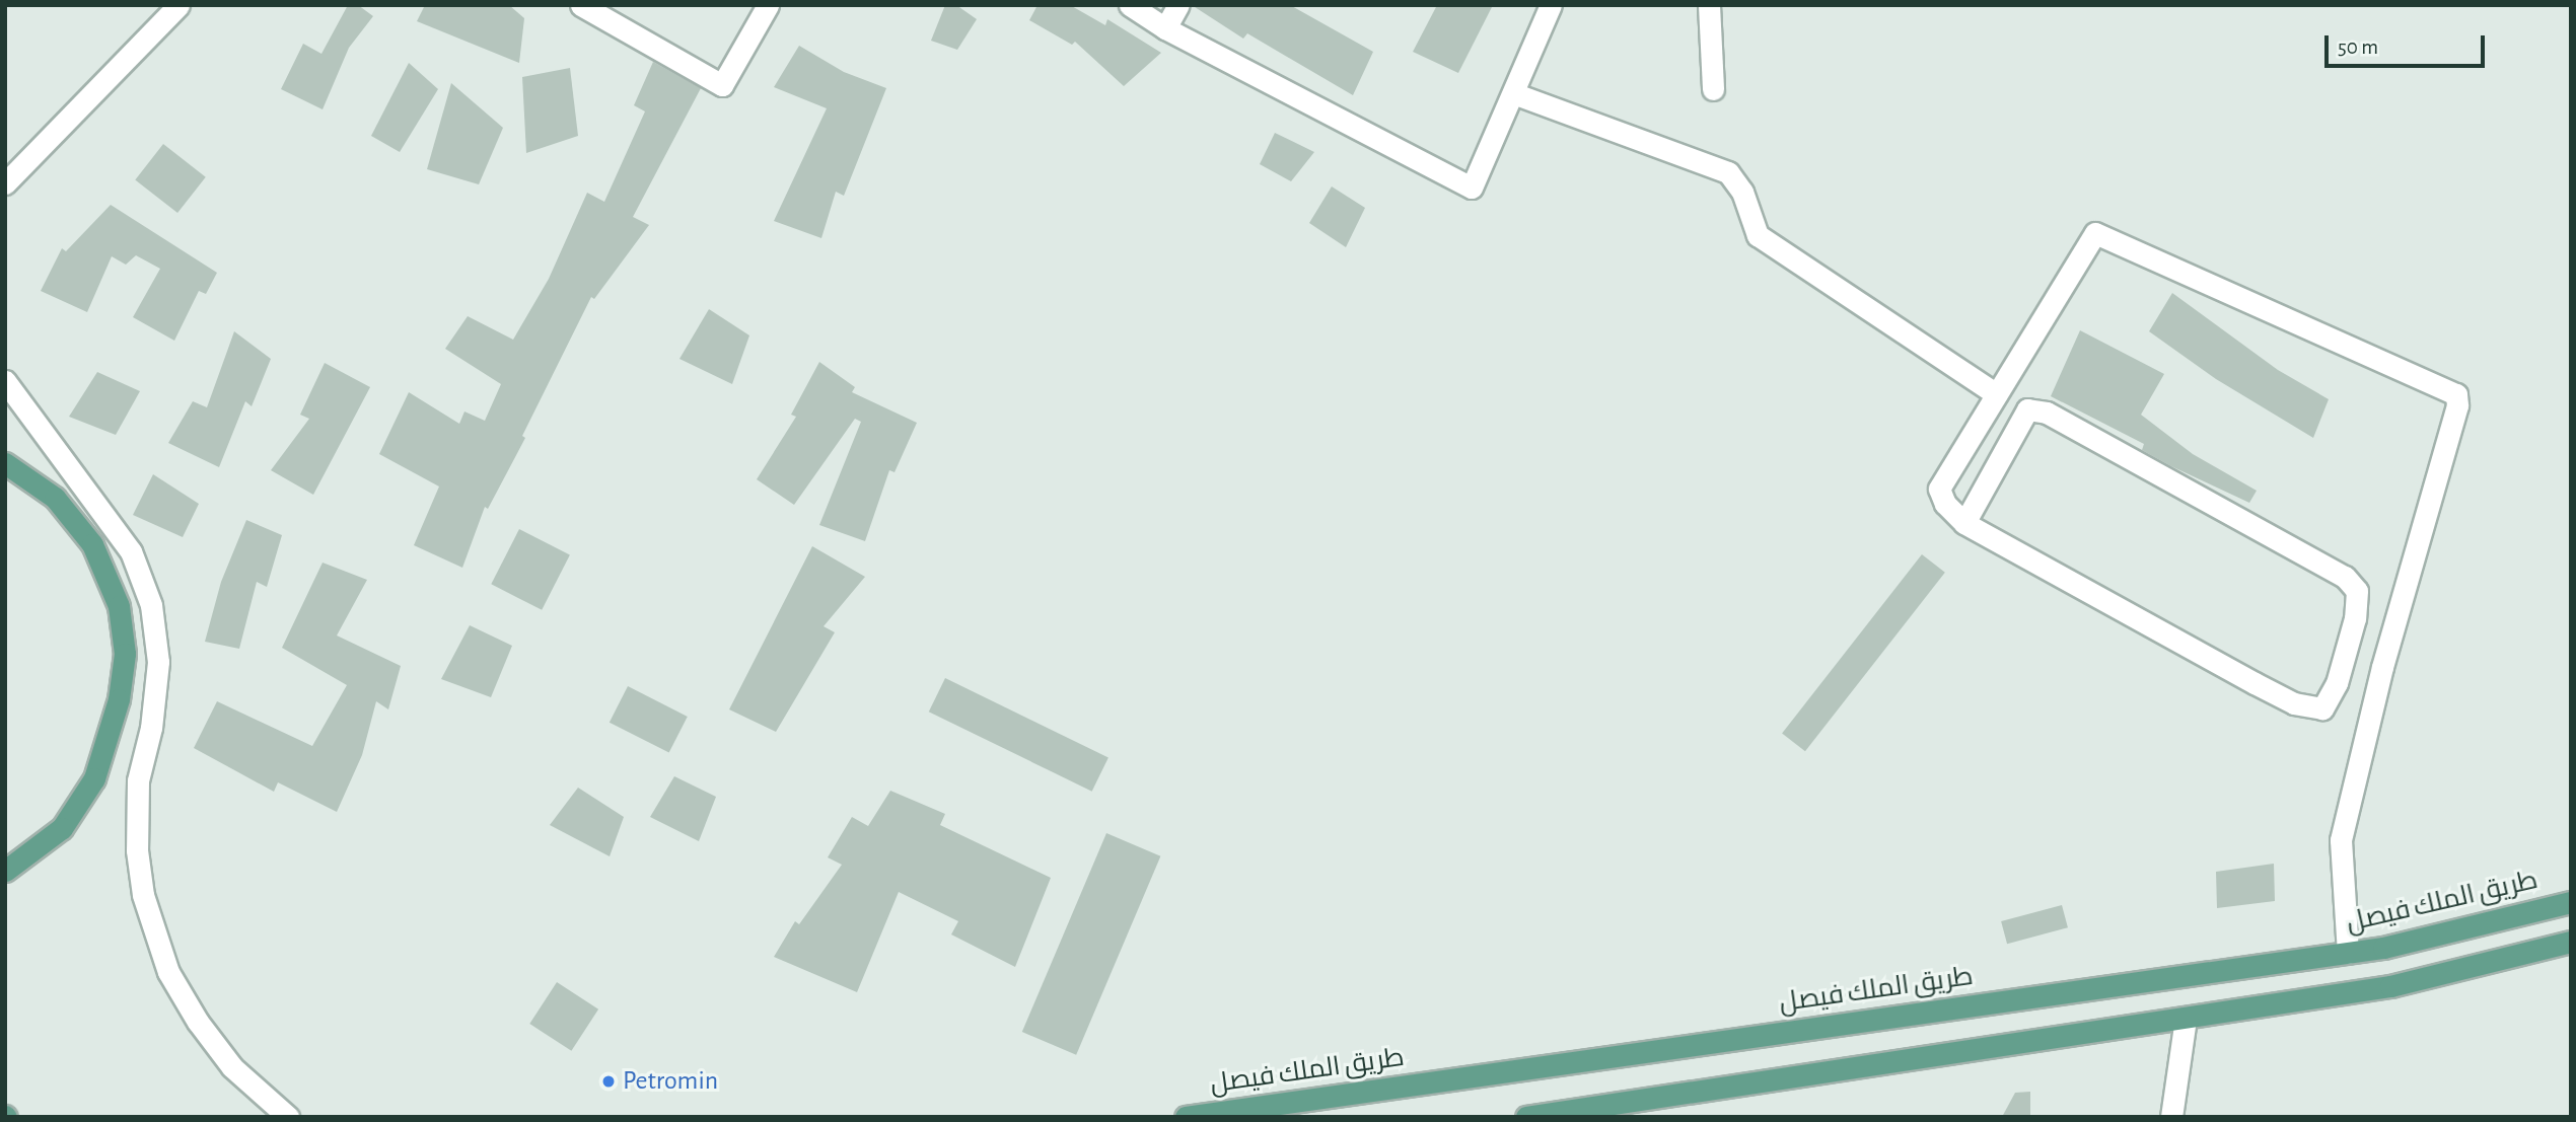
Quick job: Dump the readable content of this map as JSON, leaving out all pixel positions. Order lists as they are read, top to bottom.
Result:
{
  "streets": {
    "main road": ["طريق الملك فيصل"]
  },
  "places": ["Petromin"],
  "scale_bar": "50 m"
}
